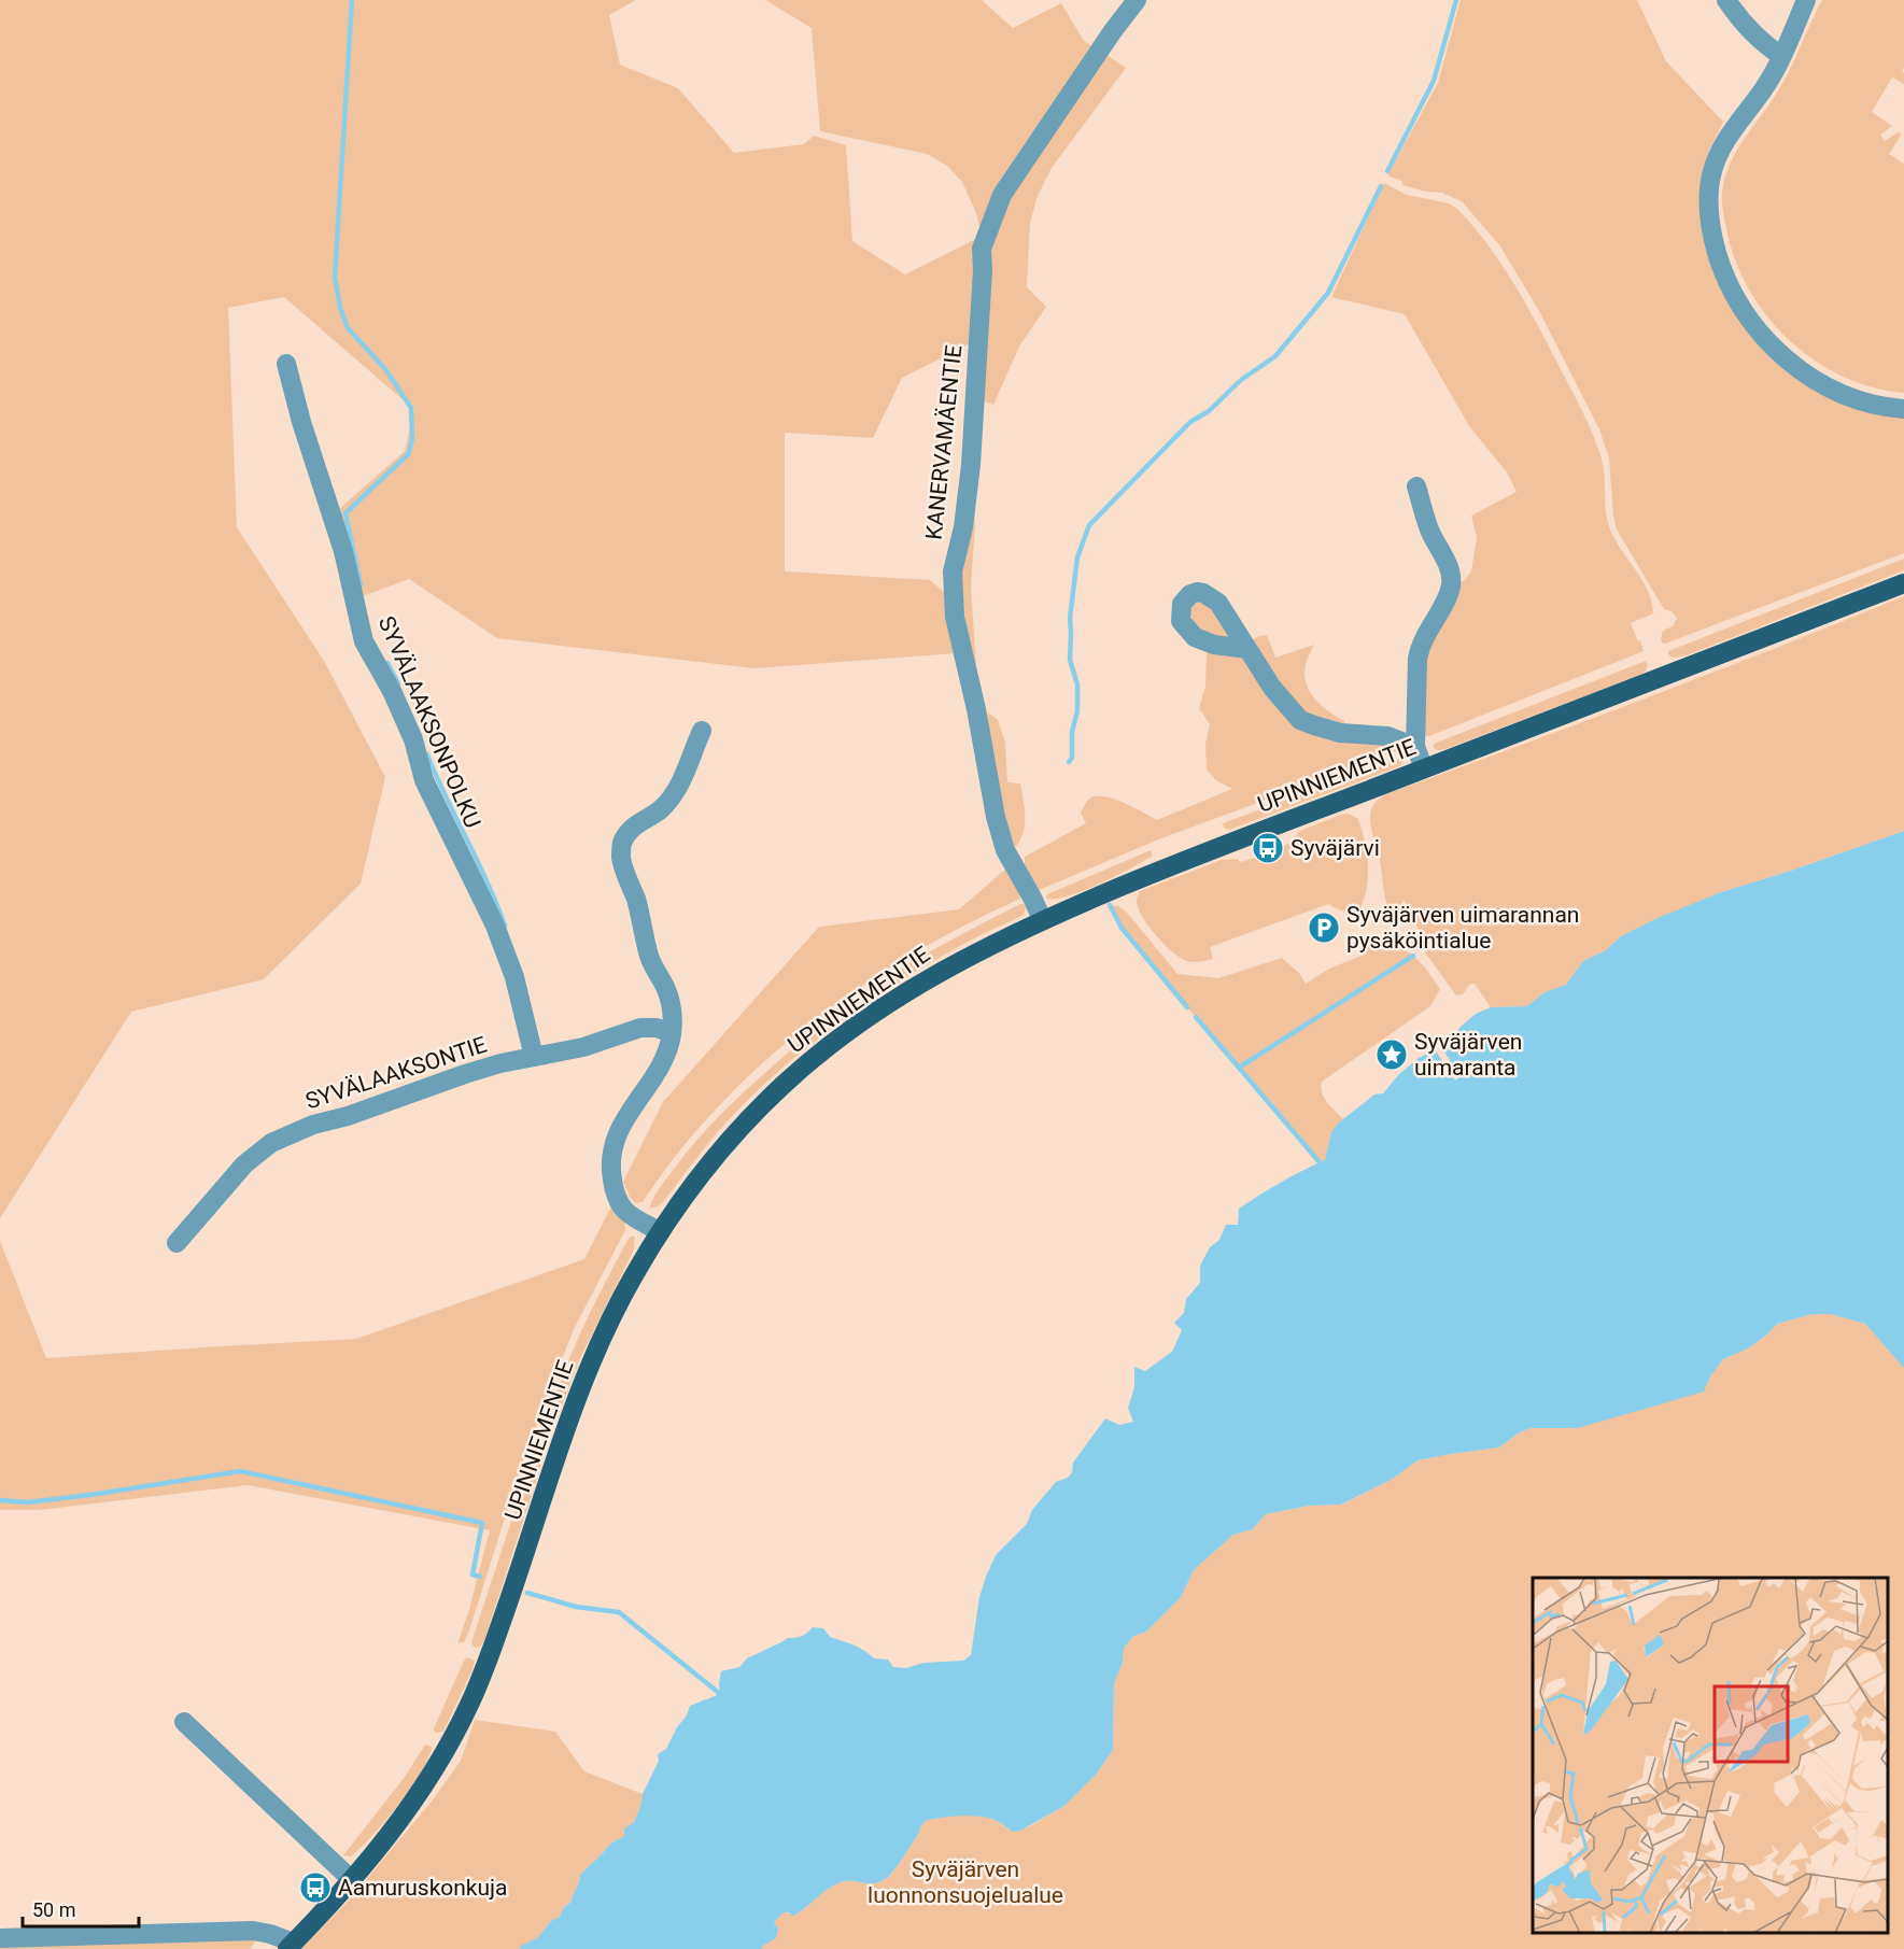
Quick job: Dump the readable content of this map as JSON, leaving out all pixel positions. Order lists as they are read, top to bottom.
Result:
{
  "streets": {
    "main road": ["UPINNIEMENTIE"],
    "street": ["KANERVAMÄENTIE", "SYVÄLAAKSONPOLKU", "SYVÄLAAKSONTIE"]
  },
  "crossings": [
    ["KANERVAMÄENTIE", "UPINNIEMENTIE"],
    ["SYVÄLAAKSONPOLKU", "SYVÄLAAKSONTIE"]
  ],
  "parks": ["Syväjärven luonnonsuojelualue"],
  "places": {
    "bus stop": ["Syväjärvi", "Aamuruskonkuja"],
    "parking": ["Syväjärven uimarannan pysäköintialue"],
    "place": ["Syväjärven uimaranta"]
  },
  "scale_bar": "50 m"
}
